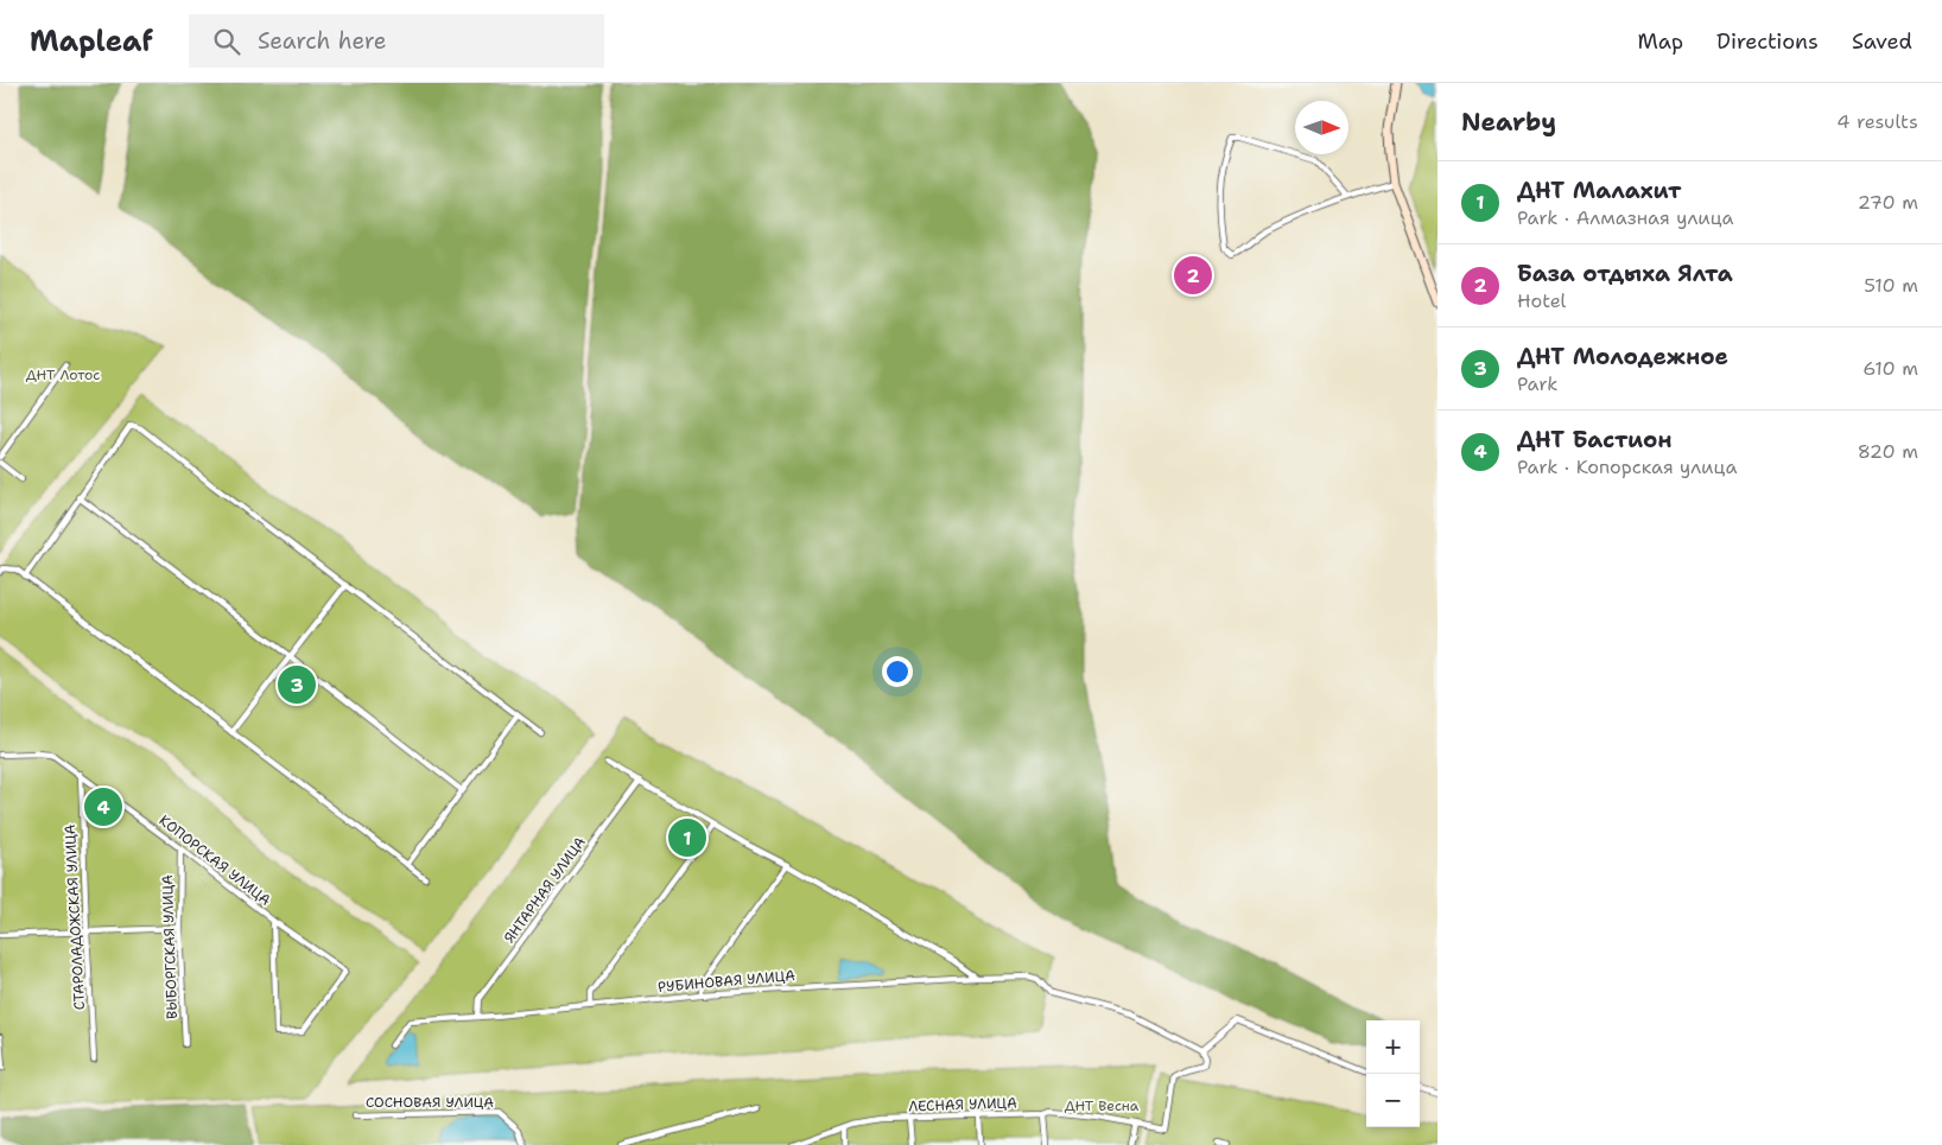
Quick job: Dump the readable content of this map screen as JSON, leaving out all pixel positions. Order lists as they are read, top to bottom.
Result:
{
  "streets": {
    "street": [
      "КОПОРСКАЯ УЛИЦА",
      "ЯНТАРНАЯ УЛИЦА",
      "СТАРОЛАДОЖСКАЯ УЛИЦА",
      "ВЫБОРГСКАЯ УЛИЦА",
      "РУБИНОВАЯ УЛИЦА",
      "СОСНОВАЯ УЛИЦА",
      "ЛЕСНАЯ УЛИЦА"
    ]
  },
  "crossings": [
    ["КОПОРСКАЯ УЛИЦА", "СТАРОЛАДОЖСКАЯ УЛИЦА"],
    ["КОПОРСКАЯ УЛИЦА", "ВЫБОРГСКАЯ УЛИЦА"],
    ["ЯНТАРНАЯ УЛИЦА", "РУБИНОВАЯ УЛИЦА"],
    ["РУБИНОВАЯ УЛИЦА", "ЛЕСНАЯ УЛИЦА"]
  ],
  "parks": ["ДНТ Лотос", "ДНТ Весна"],
  "north": "right",
  "page": {
    "header": "Mapleaf",
    "search": "Search here",
    "nav": ["Map", "Directions", "Saved"],
    "heading": ["Nearby", "4 results"],
    "list": [
      {
        "mark": "1",
        "name": "ДНТ Малахит",
        "note": "Park · Алмазная улица",
        "value": "270 m"
      },
      {
        "mark": "2",
        "name": "База отдыха Ялта",
        "note": "Hotel",
        "value": "510 m"
      },
      {
        "mark": "3",
        "name": "ДНТ Молодежное",
        "note": "Park",
        "value": "610 m"
      },
      {
        "mark": "4",
        "name": "ДНТ Бастион",
        "note": "Park · Копорская улица",
        "value": "820 m"
      }
    ],
    "pins": [
      "2",
      "3",
      "4",
      "1"
    ],
    "map_buttons": ["+", "−"]
  }
}
